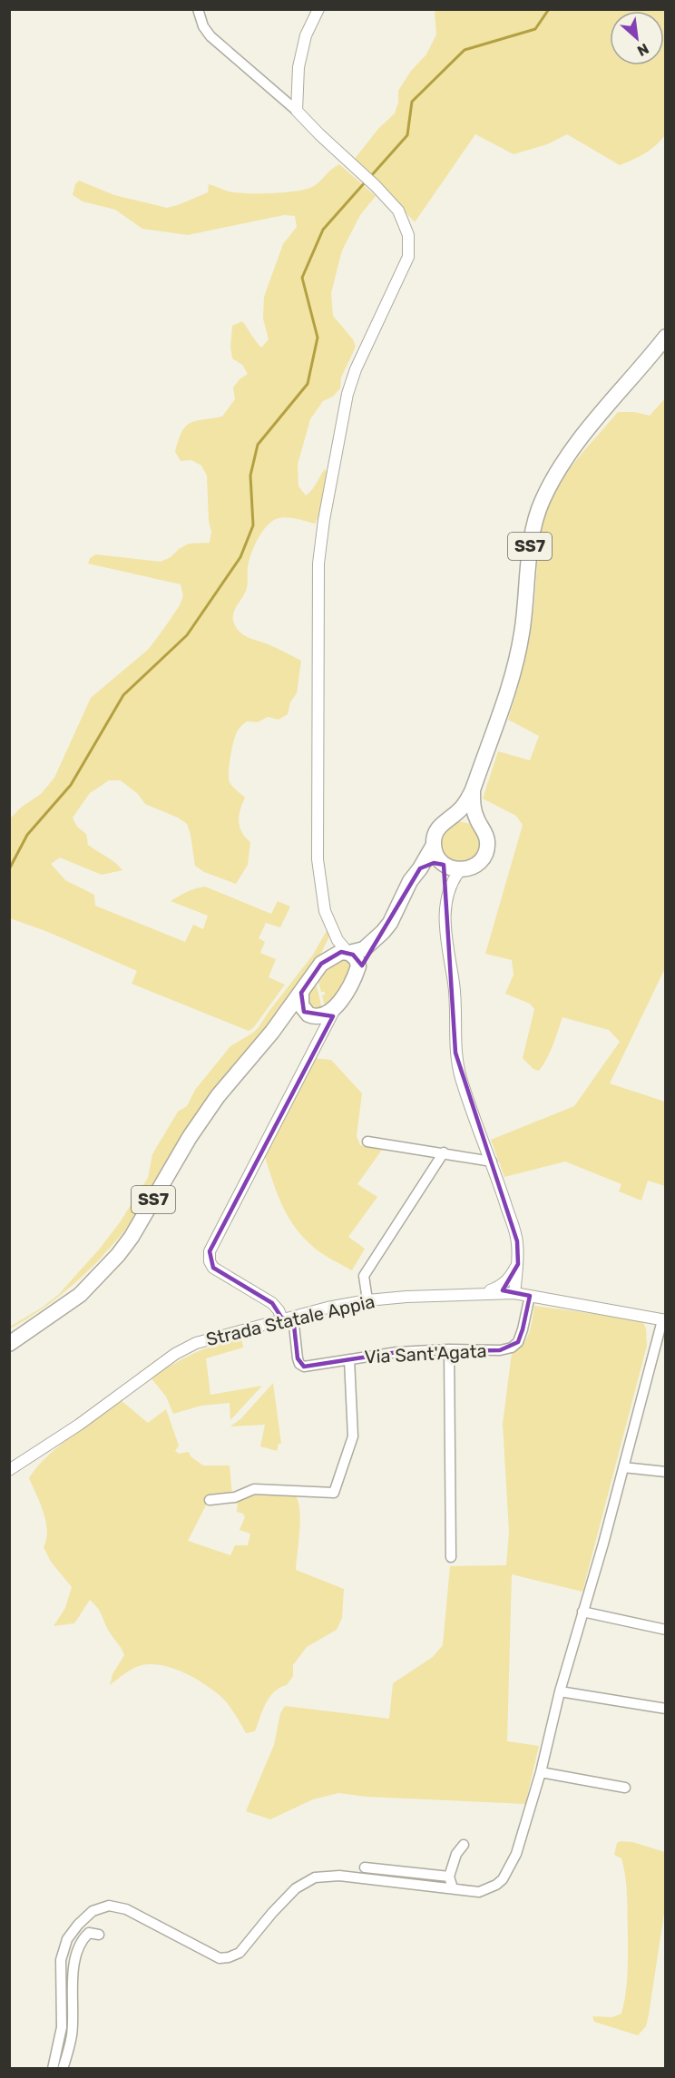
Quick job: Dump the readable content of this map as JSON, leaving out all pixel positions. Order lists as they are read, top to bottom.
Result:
{
  "streets": {
    "main road": ["SS7"],
    "street": ["Strada Statale Appia", "Via Sant'Agata"]
  },
  "crossings": [
    ["Strada Statale Appia", "Via Sant'Agata"]
  ],
  "north": "bottom right"
}
